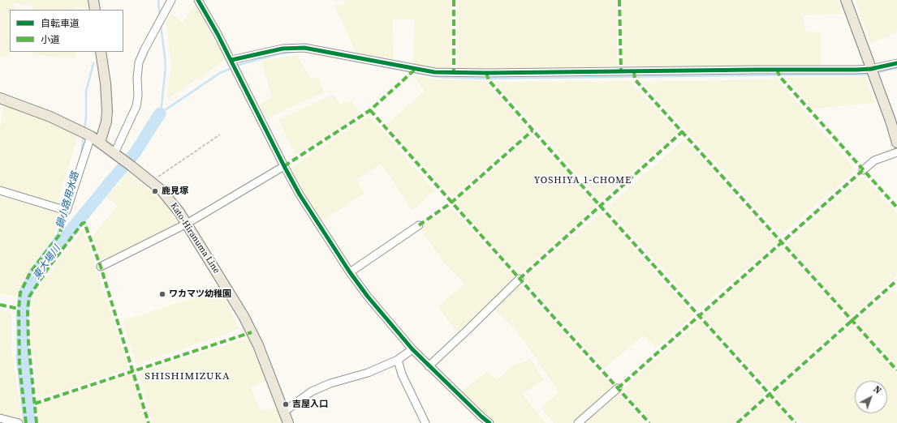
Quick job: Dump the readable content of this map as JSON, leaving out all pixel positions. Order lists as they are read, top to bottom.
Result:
{
  "streets": {
    "main road": ["Kato-Hiranuma Line"]
  },
  "districts": ["YOSHIYA 1-CHOME", "SHISHIMIZUKA"],
  "water": ["鍋小路用水路", "東大場川"],
  "places": ["鹿見塚", "ワカマツ幼稚園", "吉屋入口"],
  "legend": ["自転車道", "小道"],
  "north": "top right"
}
